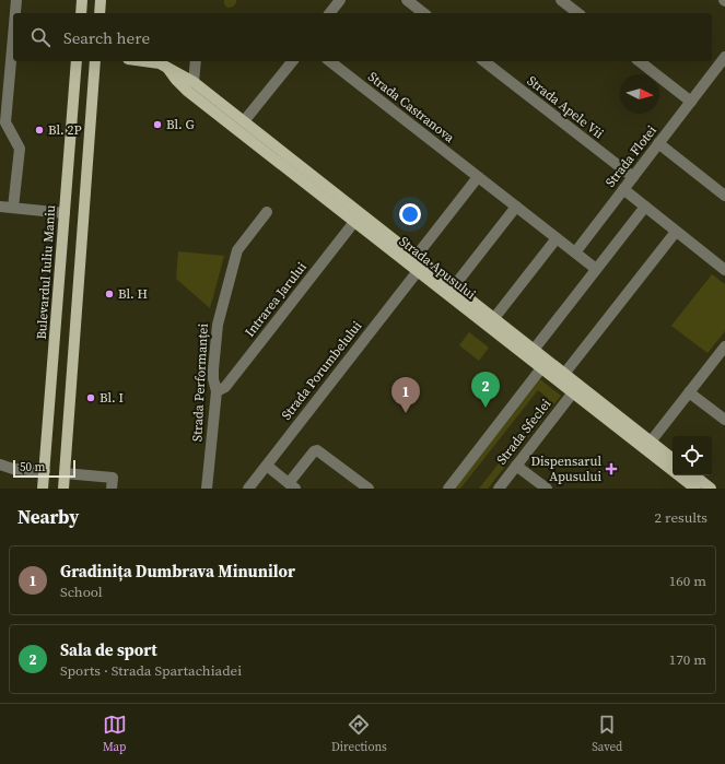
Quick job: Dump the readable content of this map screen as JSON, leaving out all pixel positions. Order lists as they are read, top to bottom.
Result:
{
  "streets": {
    "main road": ["Strada Apusului", "Bulevardul Iuliu Maniu"],
    "street": [
      "Strada Castranova",
      "Strada Apele Vii",
      "Strada Flotei",
      "Intrarea Jarului",
      "Strada Porumbelului",
      "Strada Performanței",
      "Strada Sfeclei"
    ]
  },
  "crossings": [
    ["Strada Castranova", "Strada Flotei"],
    ["Strada Apele Vii", "Strada Flotei"],
    ["Strada Apusului", "Intrarea Jarului"],
    ["Strada Apusului", "Strada Porumbelului"],
    ["Strada Apusului", "Strada Sfeclei"],
    ["Intrarea Jarului", "Strada Performanței"]
  ],
  "places": {
    "other": [
      "Bl. G",
      "Bl. 2P",
      "Bl. H",
      "Bl. I"
    ],
    "health": ["Dispensarul Apusului"]
  },
  "scale_bar": "50 m",
  "north": "right",
  "page": {
    "search": "Search here",
    "pins": ["2", "1"],
    "scale": "50 m",
    "heading": ["Nearby", "2 results"],
    "list": [
      {
        "mark": "1",
        "name": "Gradinița Dumbrava Minunilor",
        "note": "School",
        "value": "160 m"
      },
      {
        "mark": "2",
        "name": "Sala de sport",
        "note": "Sports · Strada Spartachiadei",
        "value": "170 m"
      }
    ],
    "nav": ["Map", "Directions", "Saved"]
  }
}
